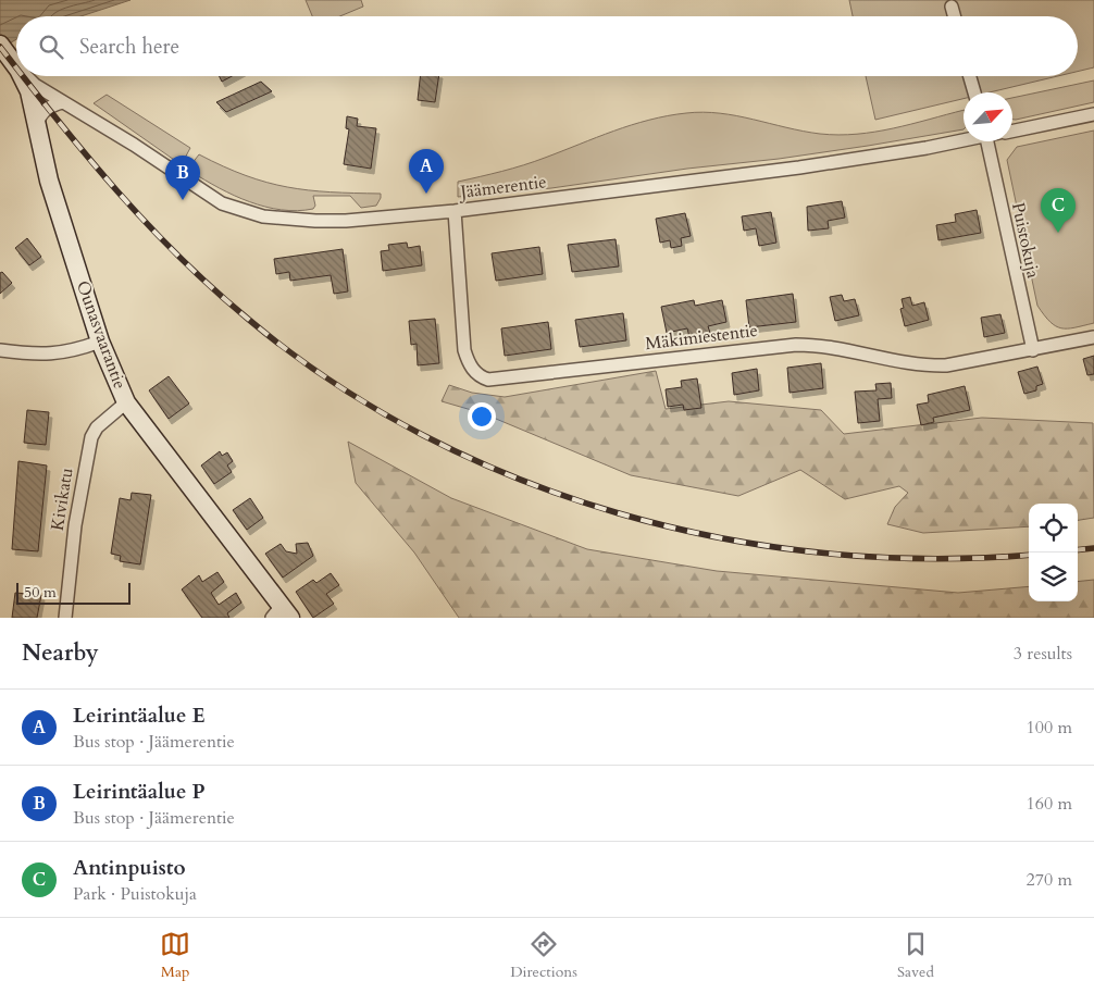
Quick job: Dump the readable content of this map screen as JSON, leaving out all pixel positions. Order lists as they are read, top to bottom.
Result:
{
  "streets": {
    "street": [
      "Jäämerentie",
      "Puistokuja",
      "Ounasvaarantie",
      "Mäkimiestentie",
      "Kivikatu"
    ]
  },
  "crossings": [
    ["Jäämerentie", "Mäkimiestentie"],
    ["Puistokuja", "Mäkimiestentie"],
    ["Ounasvaarantie", "Kivikatu"]
  ],
  "scale_bar": "50 m",
  "north": "top right",
  "page": {
    "search": "Search here",
    "pins": ["A", "B", "C"],
    "scale": "50 m",
    "heading": ["Nearby", "3 results"],
    "list": [
      {
        "mark": "A",
        "name": "Leirintäalue E",
        "note": "Bus stop · Jäämerentie",
        "value": "100 m"
      },
      {
        "mark": "B",
        "name": "Leirintäalue P",
        "note": "Bus stop · Jäämerentie",
        "value": "160 m"
      },
      {
        "mark": "C",
        "name": "Antinpuisto",
        "note": "Park · Puistokuja",
        "value": "270 m"
      }
    ],
    "nav": ["Map", "Directions", "Saved"]
  }
}
